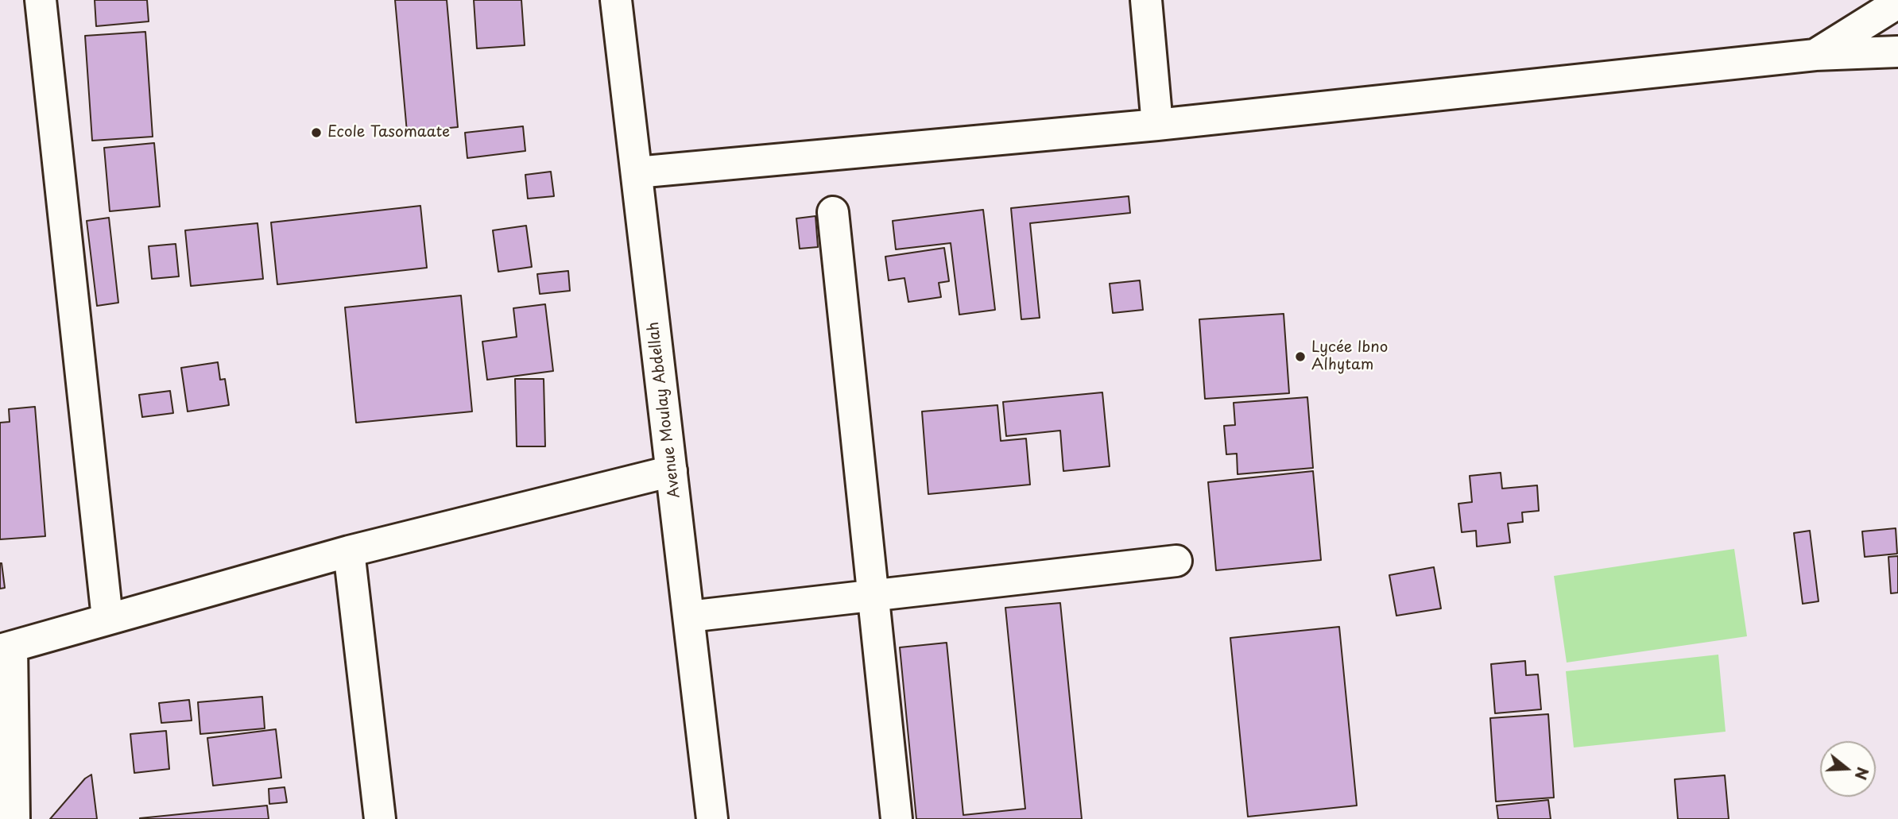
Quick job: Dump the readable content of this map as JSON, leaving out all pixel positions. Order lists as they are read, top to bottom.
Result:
{
  "streets": {
    "street": ["Avenue Moulay Abdellah"]
  },
  "places": ["Ecole Tasomaate", "Lycée Ibno Alhytam"],
  "north": "right"
}
